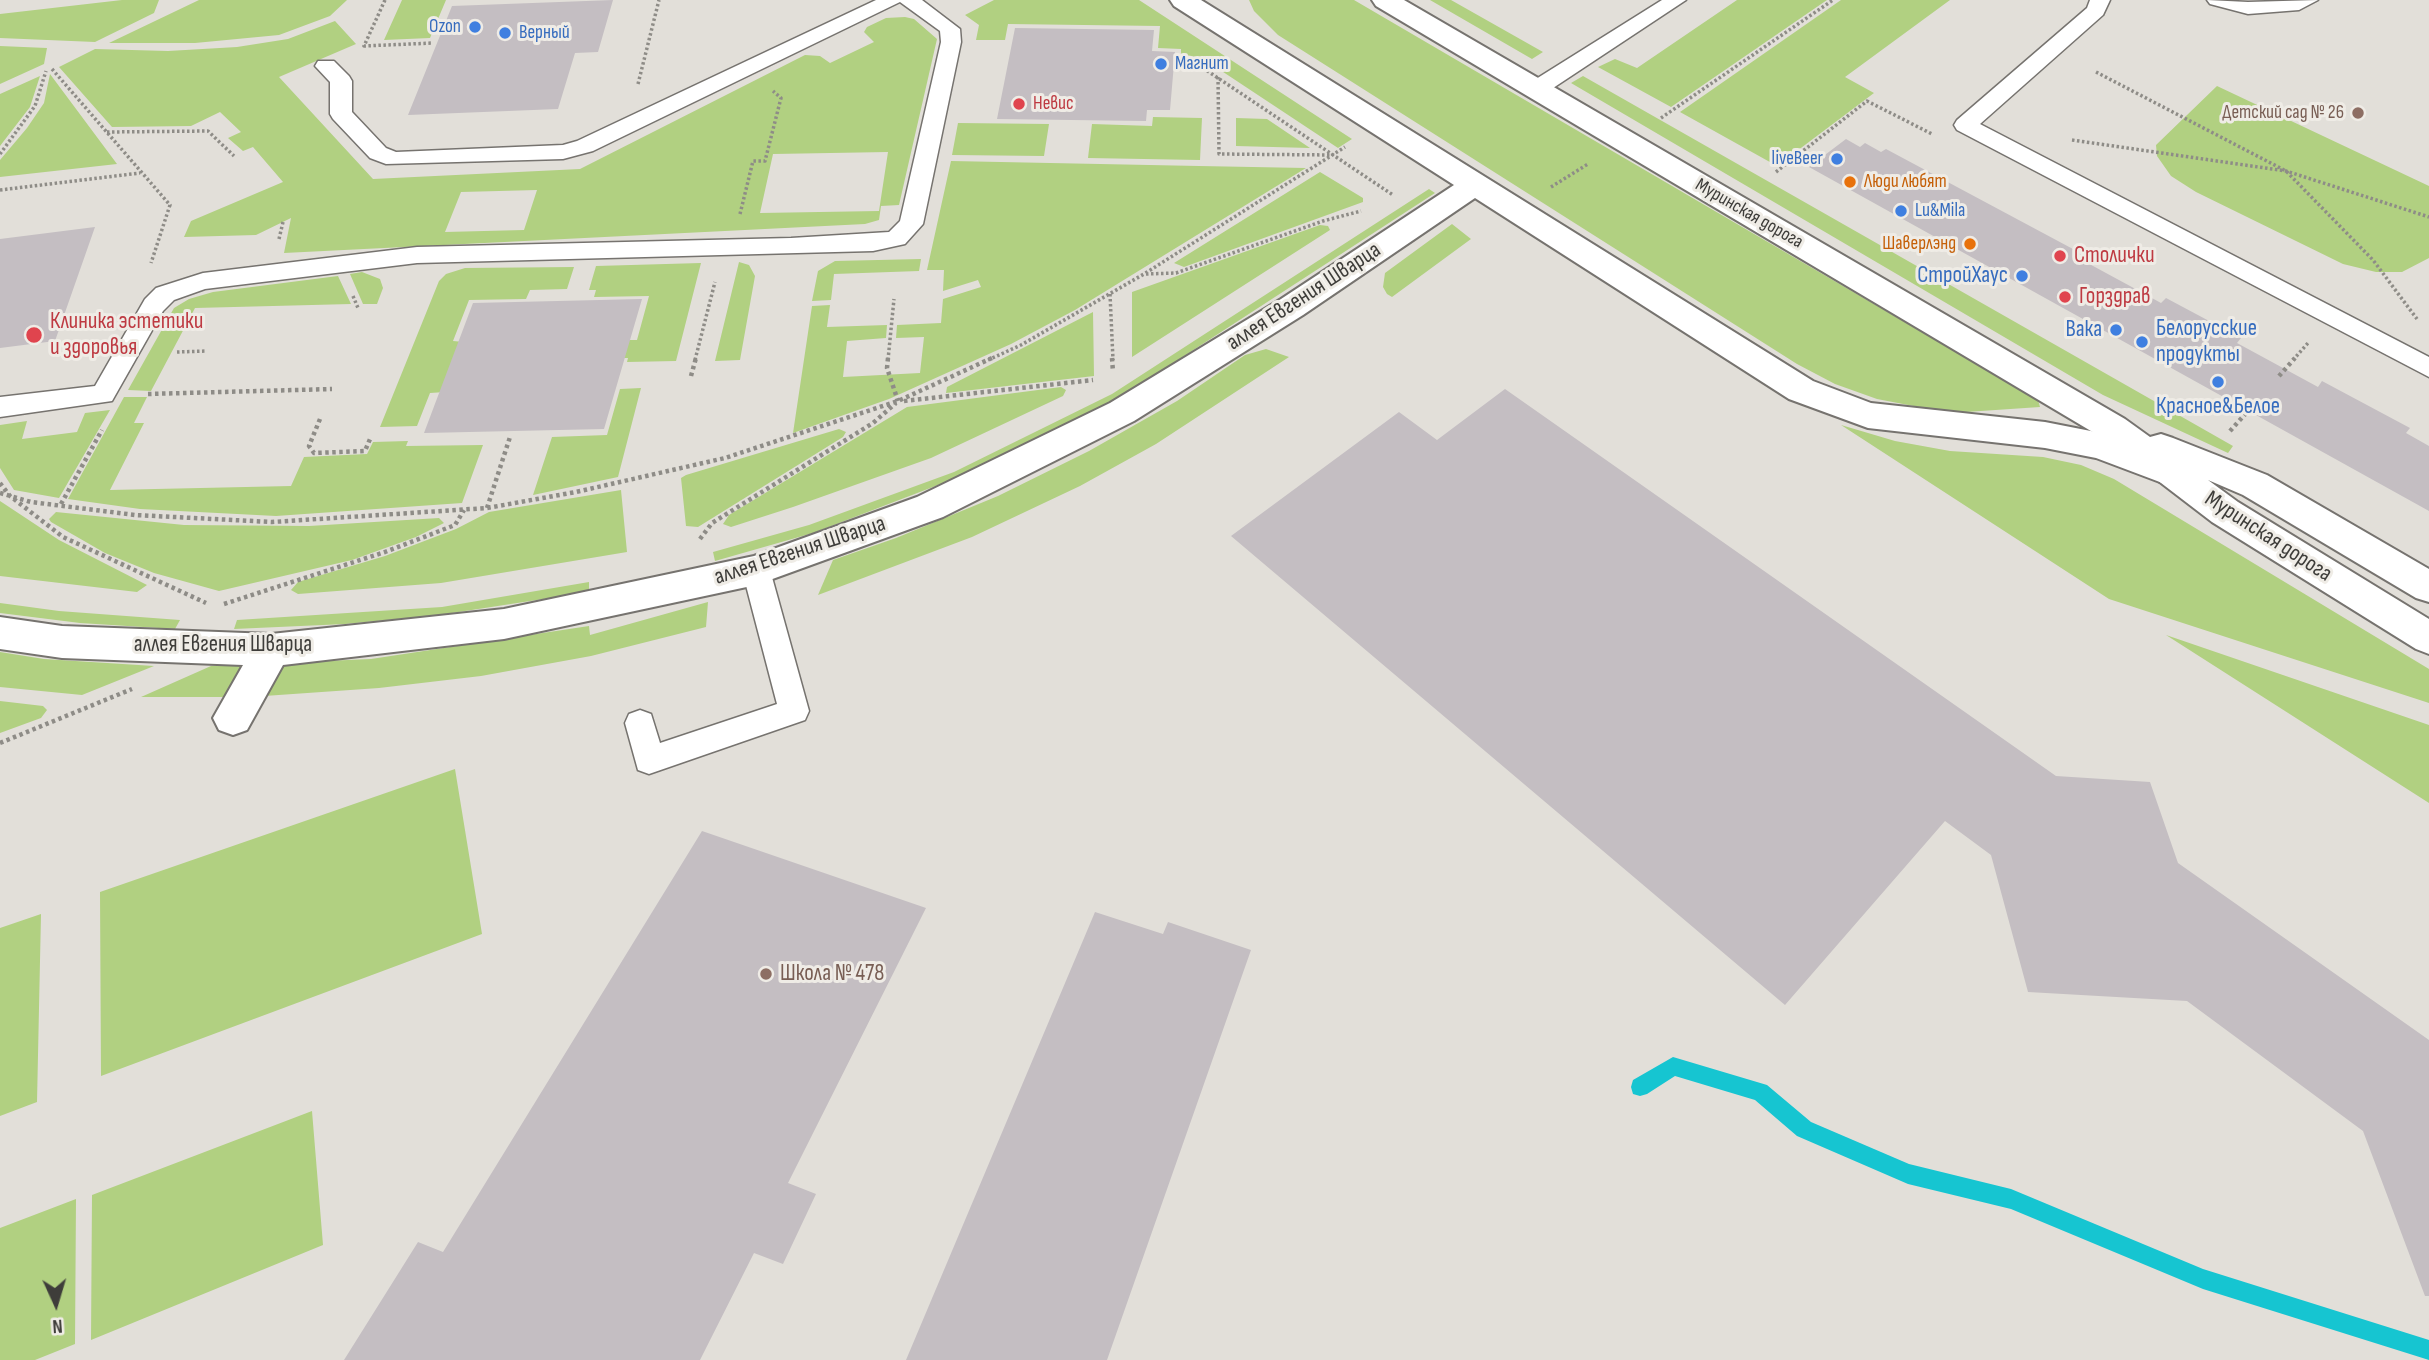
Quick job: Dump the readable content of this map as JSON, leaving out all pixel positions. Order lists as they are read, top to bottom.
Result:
{
  "streets": {
    "street": ["Муринская дорога", "аллея Евгения Шварца"]
  },
  "places": [
    "Ozon",
    "Верный",
    "Магнит",
    "Невис",
    "Детский сад № 26",
    "liveBeer",
    "Люди любят",
    "Lu&Mila",
    "Шаверлэнд",
    "Столички",
    "СтройХаус",
    "Горздрав",
    "Вака",
    "Клиника эстетики и здоровья",
    "Белорусские продукты",
    "Красное&Белое",
    "Школа № 478"
  ],
  "north": "bottom"
}
